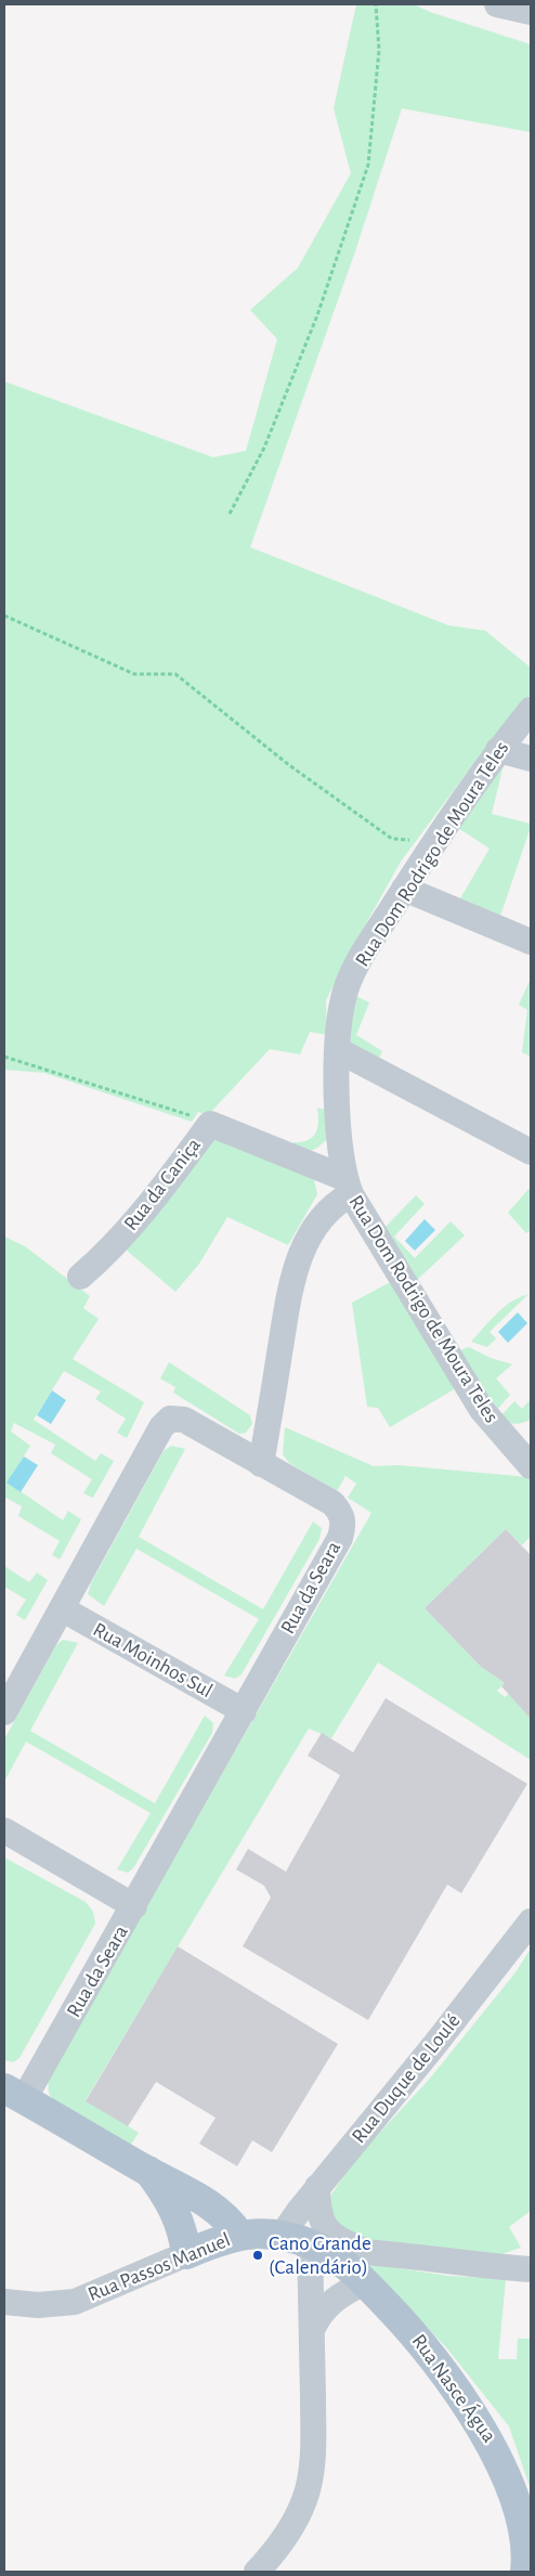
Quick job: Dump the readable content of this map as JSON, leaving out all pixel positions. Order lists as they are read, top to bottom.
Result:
{
  "streets": {
    "main road": ["Rua Passos Manuel", "Rua Nasce Água"],
    "street": [
      "Rua Dom Rodrigo de Moura Teles",
      "Rua da Caniça",
      "Rua da Seara",
      "Rua Moinhos Sul",
      "Rua Duque de Loulé"
    ]
  },
  "crossings": [
    ["Rua Dom Rodrigo de Moura Teles", "Rua da Caniça"],
    ["Rua da Seara", "Rua Moinhos Sul"],
    ["Rua Duque de Loulé", "Rua Passos Manuel"],
    ["Rua Passos Manuel", "Rua Nasce Água"]
  ],
  "places": ["Cano Grande (Calendário)"]
}
